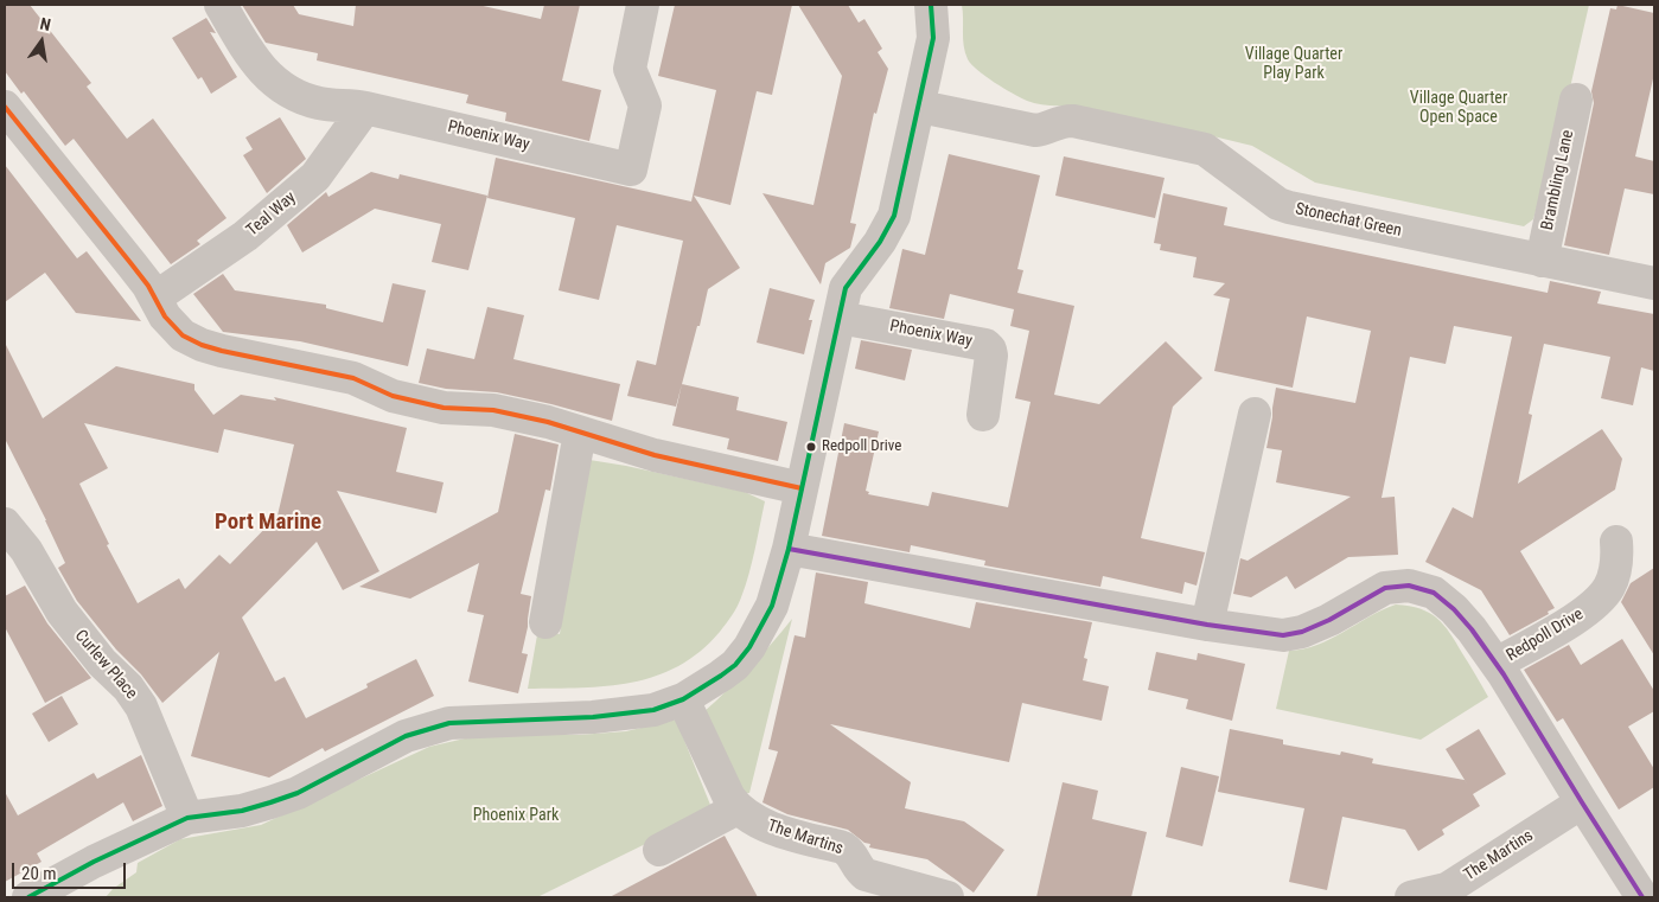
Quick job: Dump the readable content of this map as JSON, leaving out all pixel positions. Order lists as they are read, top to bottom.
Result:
{
  "streets": {
    "street": [
      "Phoenix Way",
      "Brambling Lane",
      "Teal Way",
      "Stonechat Green",
      "Redpoll Drive",
      "Curlew Place",
      "The Martins"
    ]
  },
  "crossings": [
    ["Phoenix Way", "Teal Way"],
    ["Brambling Lane", "Stonechat Green"],
    ["Redpoll Drive", "The Martins"]
  ],
  "districts": ["Port Marine"],
  "parks": ["Village Quarter Play Park", "Village Quarter Open Space", "Phoenix Park"],
  "places": ["Redpoll Drive"],
  "scale_bar": "20 m",
  "north": "top"
}
